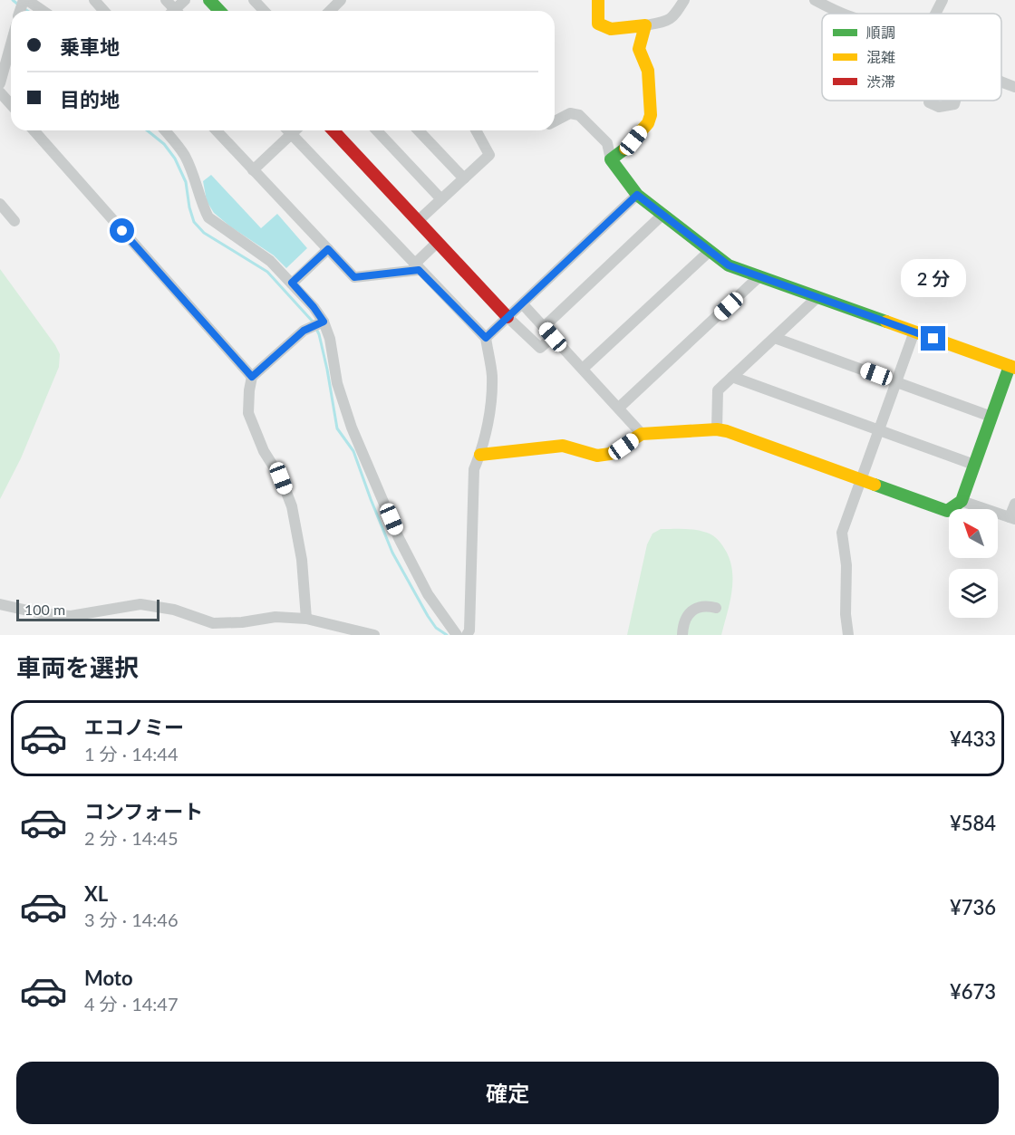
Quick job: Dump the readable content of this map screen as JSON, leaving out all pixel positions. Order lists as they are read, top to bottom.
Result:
{
  "legend": ["順調", "混雑", "渋滞"],
  "scale_bar": "100 m",
  "north": "top left",
  "page": {
    "banner": ["乗車地", "目的地"],
    "bubble": "2 分",
    "scale": "100 m",
    "heading": "車両を選択",
    "list": [
      {
        "name": "エコノミー",
        "note": "1 分 · 14:44",
        "value": "¥433"
      },
      {
        "name": "コンフォート",
        "note": "2 分 · 14:45",
        "value": "¥584"
      },
      {
        "name": "XL",
        "note": "3 分 · 14:46",
        "value": "¥736"
      },
      {
        "name": "Moto",
        "note": "4 分 · 14:47",
        "value": "¥673"
      }
    ],
    "buttons": "確定"
  }
}
